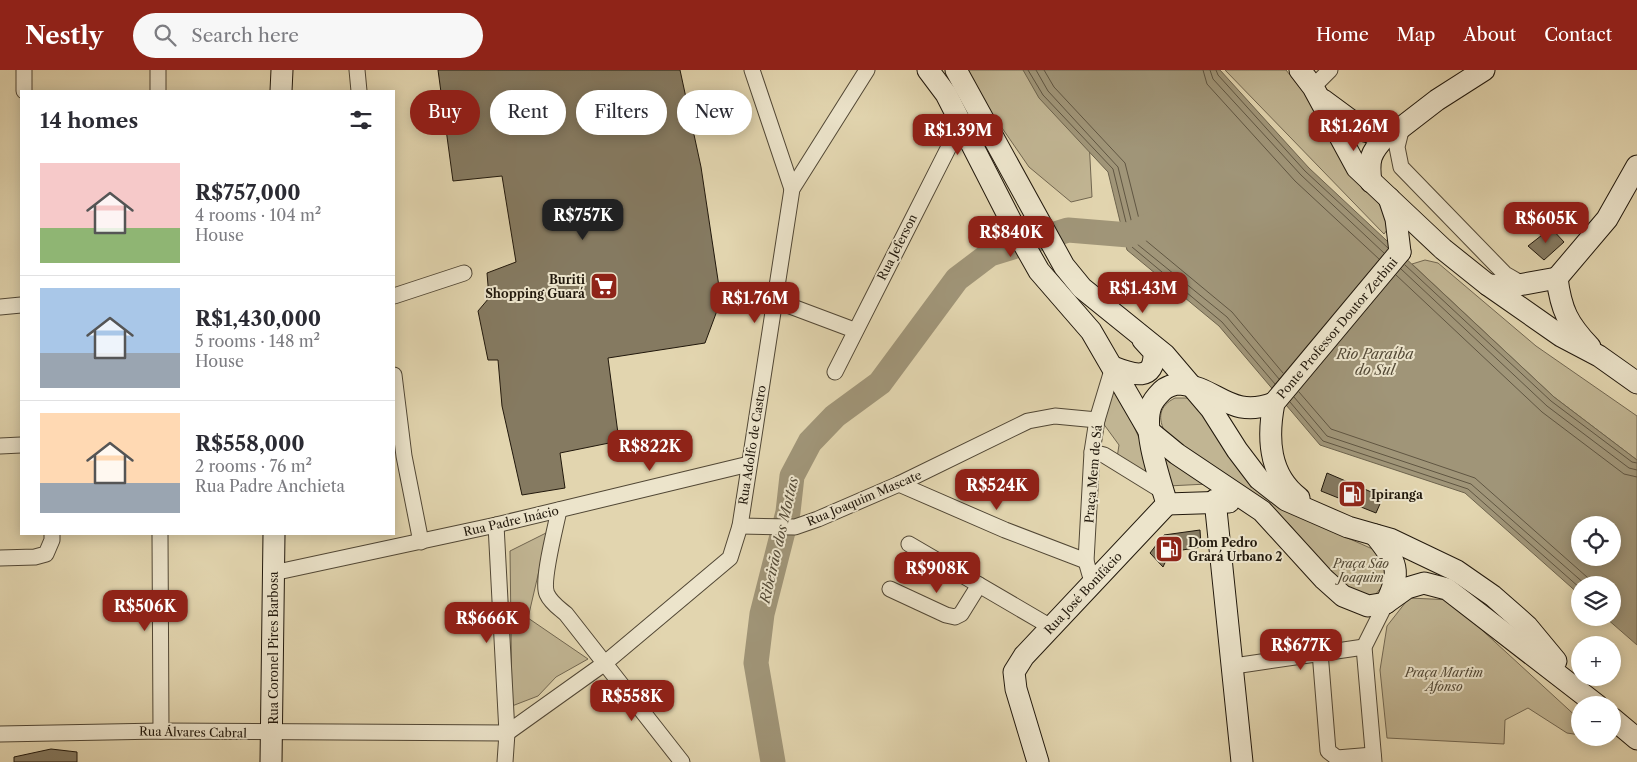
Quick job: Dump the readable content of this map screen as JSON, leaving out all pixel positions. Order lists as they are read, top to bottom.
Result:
{
  "streets": {
    "street": [
      "Rua Jeferson",
      "Ponte Professor Doutor Zerbini",
      "Rua Adolfo de Castro",
      "Praça Mem de Sá",
      "Rua Joaquim Mascate",
      "Rua Padre Inácio",
      "Rua José Bonifácio",
      "Rua Coronel Pires Barbosa",
      "Rua Álvares Cabral"
    ]
  },
  "crossings": [
    ["Rua Adolfo de Castro", "Rua Joaquim Mascate"],
    ["Rua Adolfo de Castro", "Rua Padre Inácio"],
    ["Rua Adolfo de Castro", "Rua Álvares Cabral"],
    ["Praça Mem de Sá", "Rua Joaquim Mascate"],
    ["Praça Mem de Sá", "Rua José Bonifácio"],
    ["Rua Padre Inácio", "Rua Coronel Pires Barbosa"],
    ["Rua Coronel Pires Barbosa", "Rua Álvares Cabral"]
  ],
  "water": ["Rio Paraíba do Sul", "Ribeirão dos Mottas"],
  "parks": ["Praça São Joaquim", "Praça Martim Afonso"],
  "places": {
    "supermarket": ["Buriti Shopping Guará"],
    "fuel station": ["Ipiranga", "Dom Pedro Grará Urbano 2"]
  },
  "page": {
    "header": "Nestly",
    "search": "Search here",
    "nav": [
      "Home",
      "Map",
      "About",
      "Contact"
    ],
    "chip": [
      "Buy",
      "Rent",
      "Filters",
      "New"
    ],
    "heading": "14 homes",
    "price": [
      "R$1.26M",
      "R$1.39M",
      "R$757K",
      "R$605K",
      "R$840K",
      "R$1.43M",
      "R$1.76M",
      "R$822K",
      "R$524K",
      "R$908K",
      "R$506K",
      "R$666K",
      "R$677K",
      "R$558K"
    ],
    "list": [
      {
        "name": "R$757,000",
        "note": "4 rooms · 104 m² · House"
      },
      {
        "name": "R$1,430,000",
        "note": "5 rooms · 148 m² · House"
      },
      {
        "name": "R$558,000",
        "note": "2 rooms · 76 m² · Rua Padre Anchieta"
      }
    ],
    "map_buttons": ["+", "−"]
  }
}
